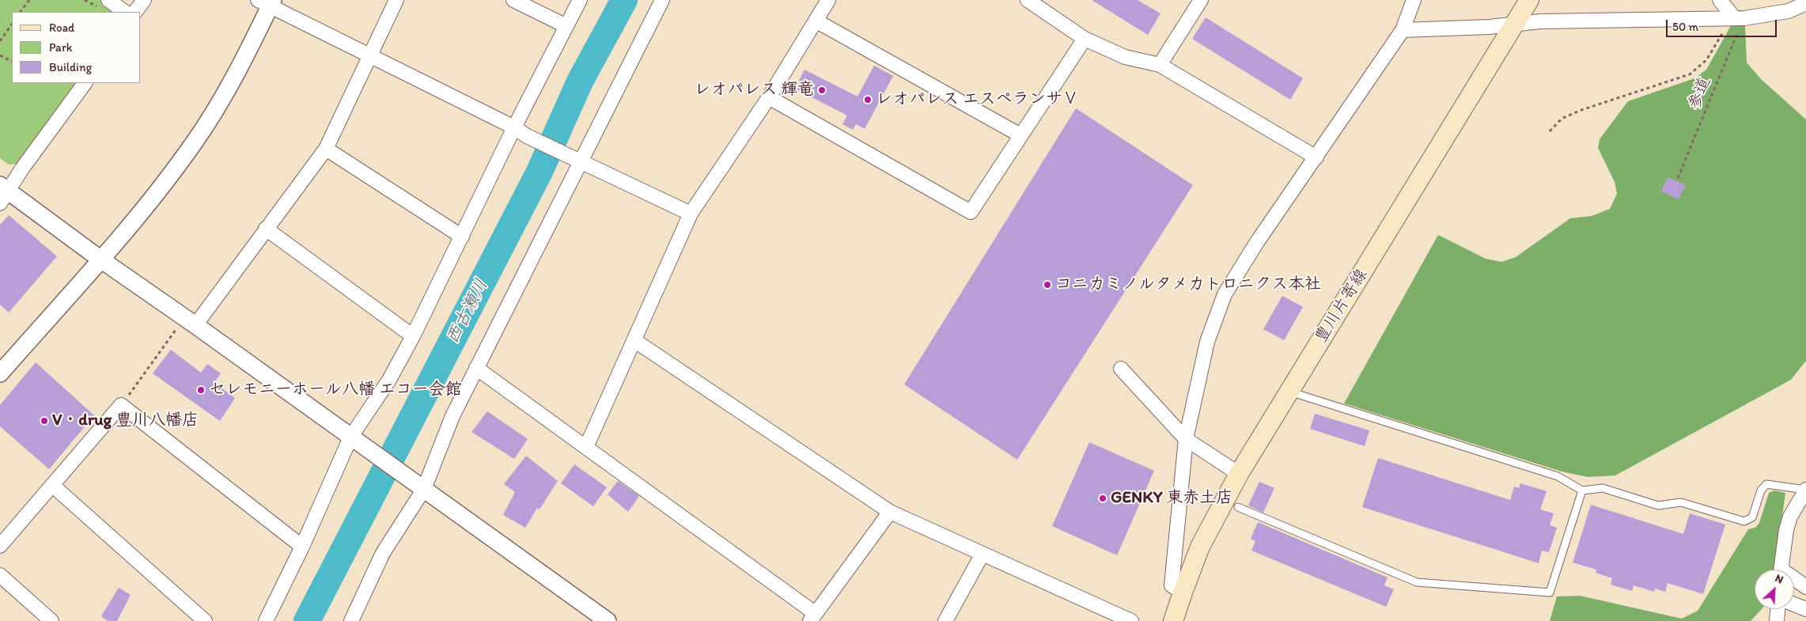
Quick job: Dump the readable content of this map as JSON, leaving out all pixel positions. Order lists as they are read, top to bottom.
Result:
{
  "streets": {
    "main road": ["豊川片寄線"],
    "path": ["参道"]
  },
  "water": ["西古瀬川"],
  "places": [
    "レオパレス 輝竜",
    "レオパレス エスペランサⅤ",
    "コニカミノルタメカトロニクス本社",
    "セレモニーホール八幡 エコー会館",
    "V・drug 豊川八幡店",
    "GENKY 東赤土店"
  ],
  "legend": ["Road", "Park", "Building"],
  "scale_bar": "50 m",
  "north": "top right"
}
